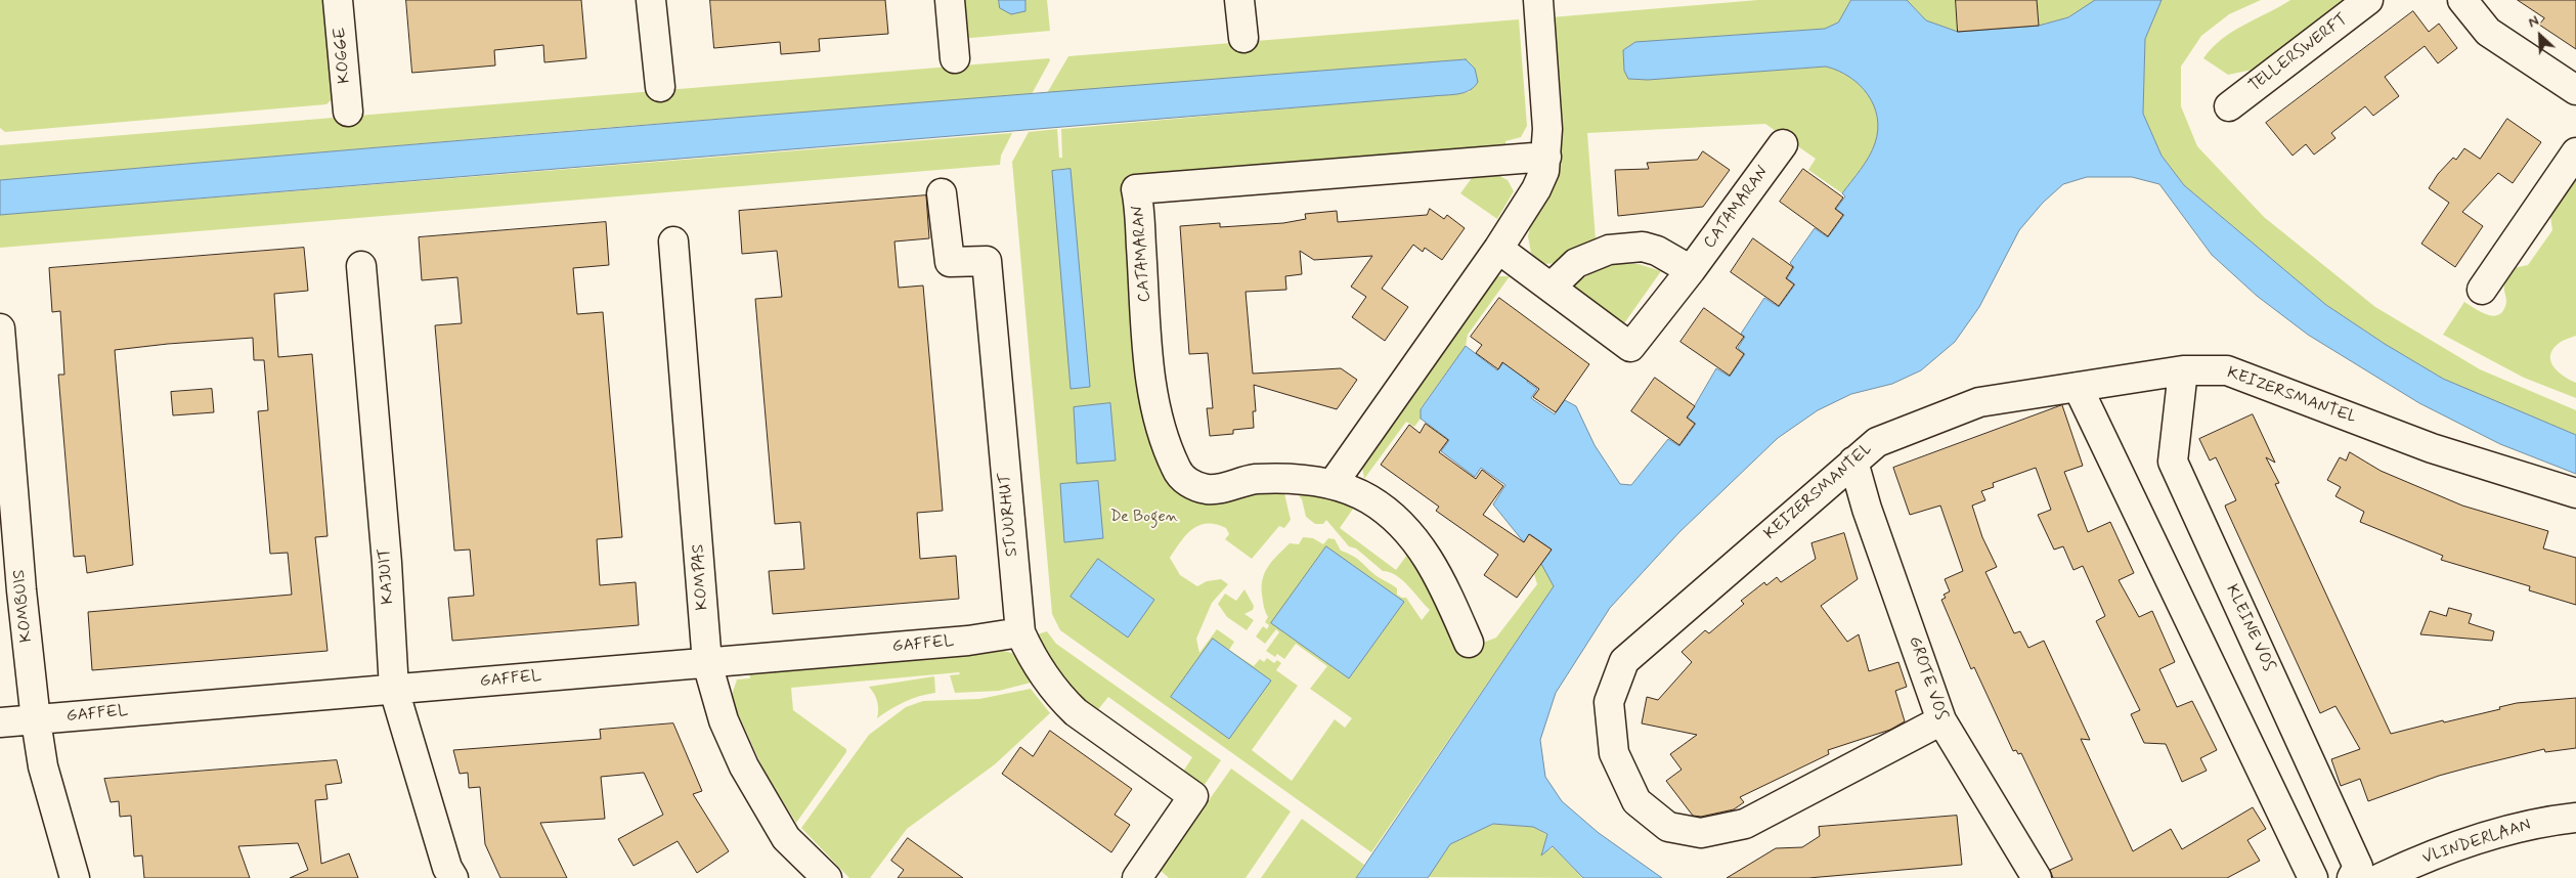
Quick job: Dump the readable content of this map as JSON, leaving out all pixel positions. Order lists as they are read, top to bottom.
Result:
{
  "streets": {
    "street": [
      "TELLERSWERFT",
      "KOGGE",
      "CATAMARAN",
      "KEIZERSMANTEL",
      "STUURHUT",
      "KAJUIT",
      "KOMPAS",
      "KOMBUIS",
      "KLEINE VOS",
      "GAFFEL",
      "GROTE VOS",
      "VLINDERLAAN"
    ]
  },
  "crossings": [
    ["KEIZERSMANTEL", "KLEINE VOS"],
    ["KEIZERSMANTEL", "GROTE VOS"],
    ["STUURHUT", "GAFFEL"],
    ["KAJUIT", "GAFFEL"],
    ["KOMPAS", "GAFFEL"],
    ["KOMBUIS", "GAFFEL"]
  ],
  "parks": ["De Bogen"],
  "north": "top left"
}
